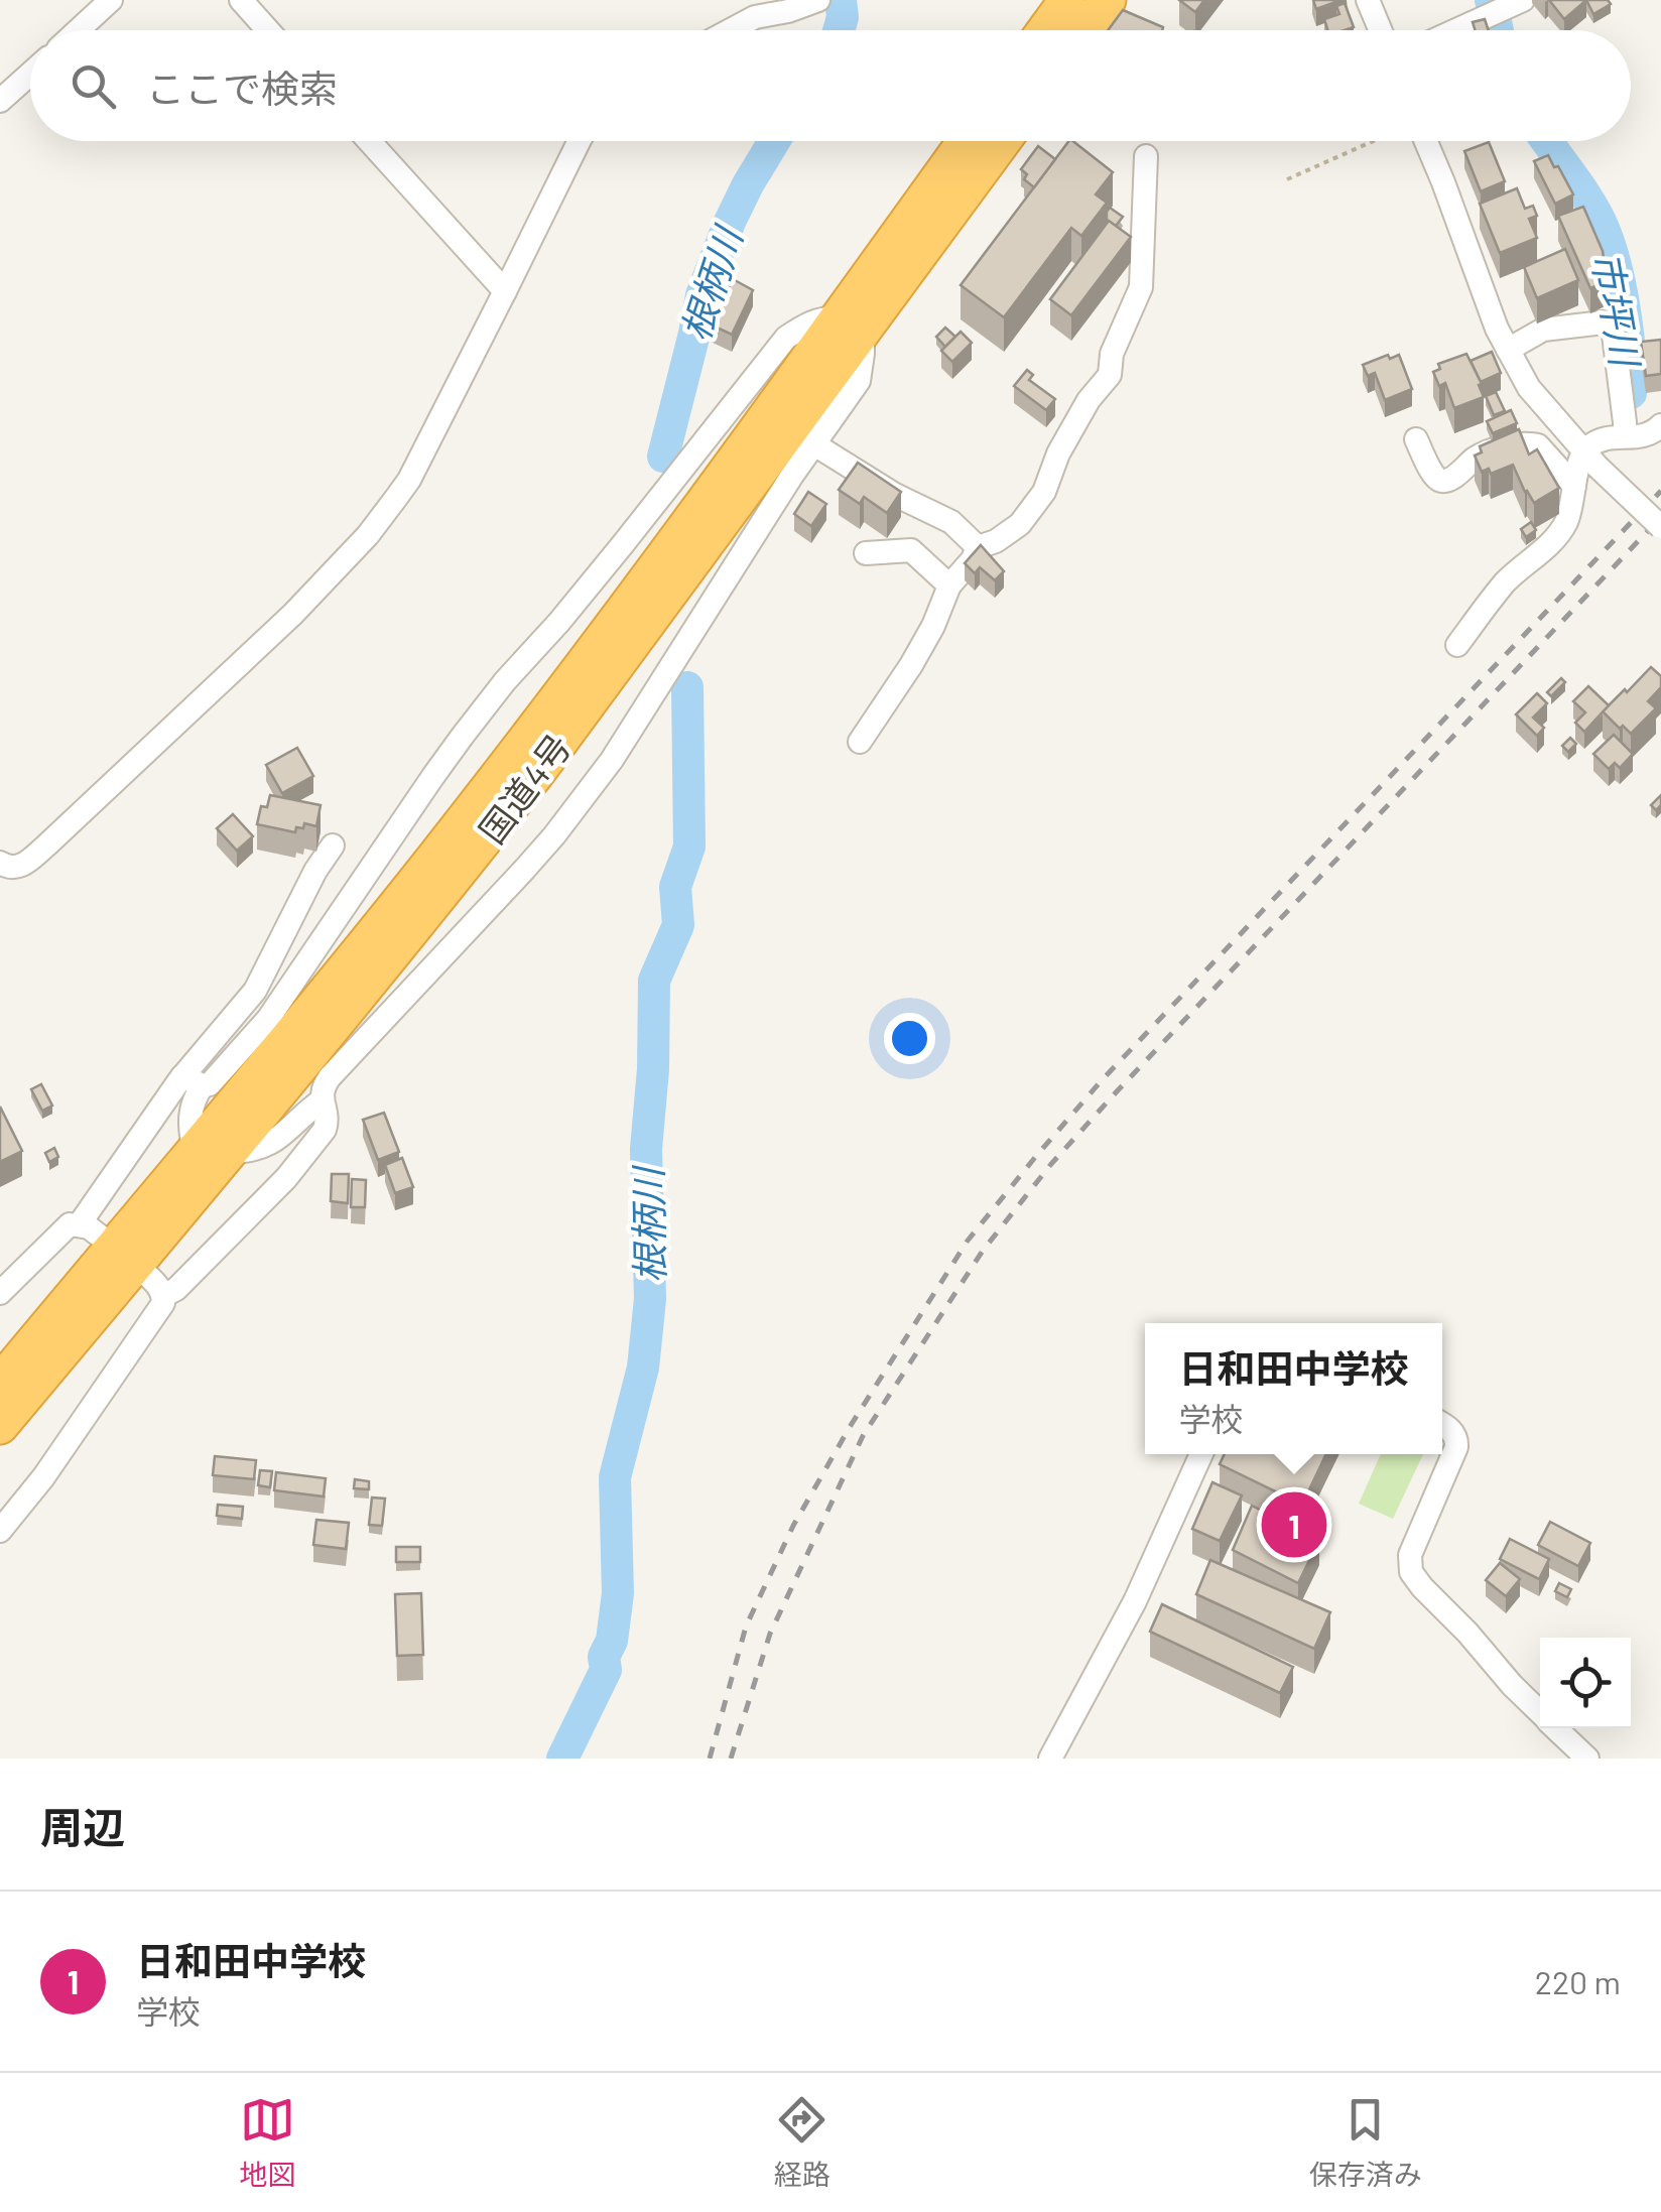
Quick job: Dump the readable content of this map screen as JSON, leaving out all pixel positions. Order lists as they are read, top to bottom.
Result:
{
  "streets": {
    "highway": ["国道4号"]
  },
  "water": ["根柄川", "市坪川"],
  "page": {
    "search": "ここで検索",
    "popup": ["日和田中学校", "学校"],
    "pins": "1",
    "heading": "周辺",
    "list": [
      {
        "mark": "1",
        "name": "日和田中学校",
        "note": "学校",
        "value": "220 m"
      }
    ],
    "nav": ["地図", "経路", "保存済み"]
  }
}
